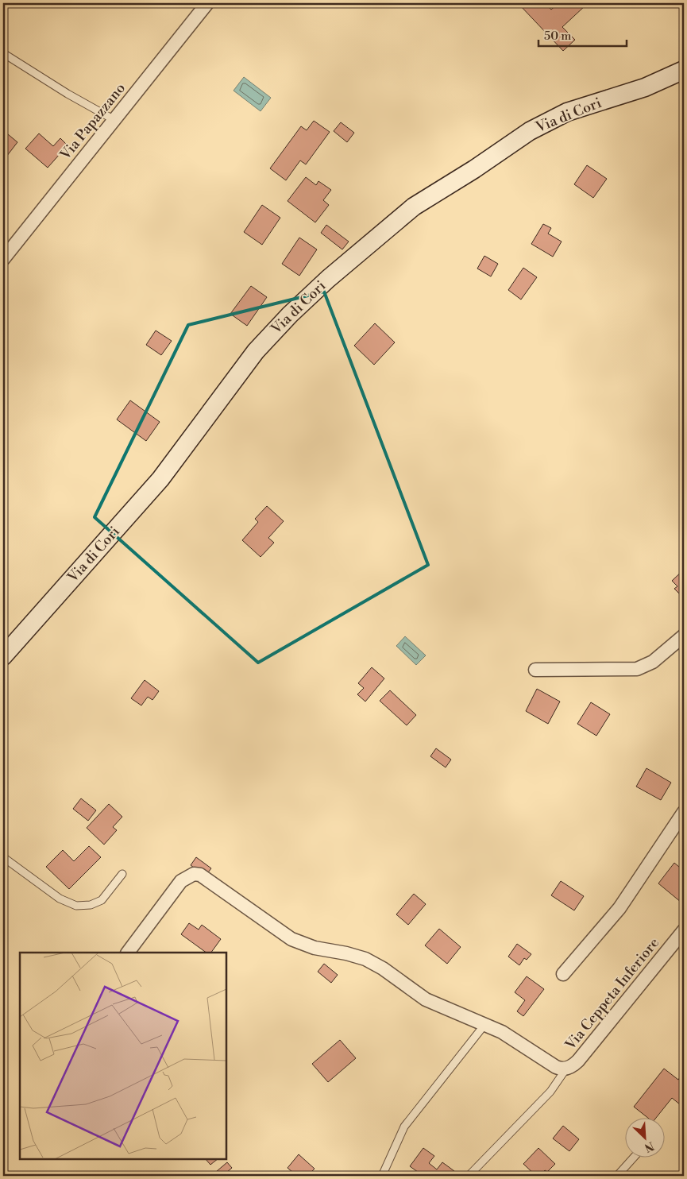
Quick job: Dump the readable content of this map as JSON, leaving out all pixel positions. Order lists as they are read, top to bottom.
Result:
{
  "streets": {
    "main road": ["Via di Cori"],
    "street": ["Via Papazzano", "Via Ceppeta Inferiore"]
  },
  "scale_bar": "50 m",
  "north": "bottom right"
}
